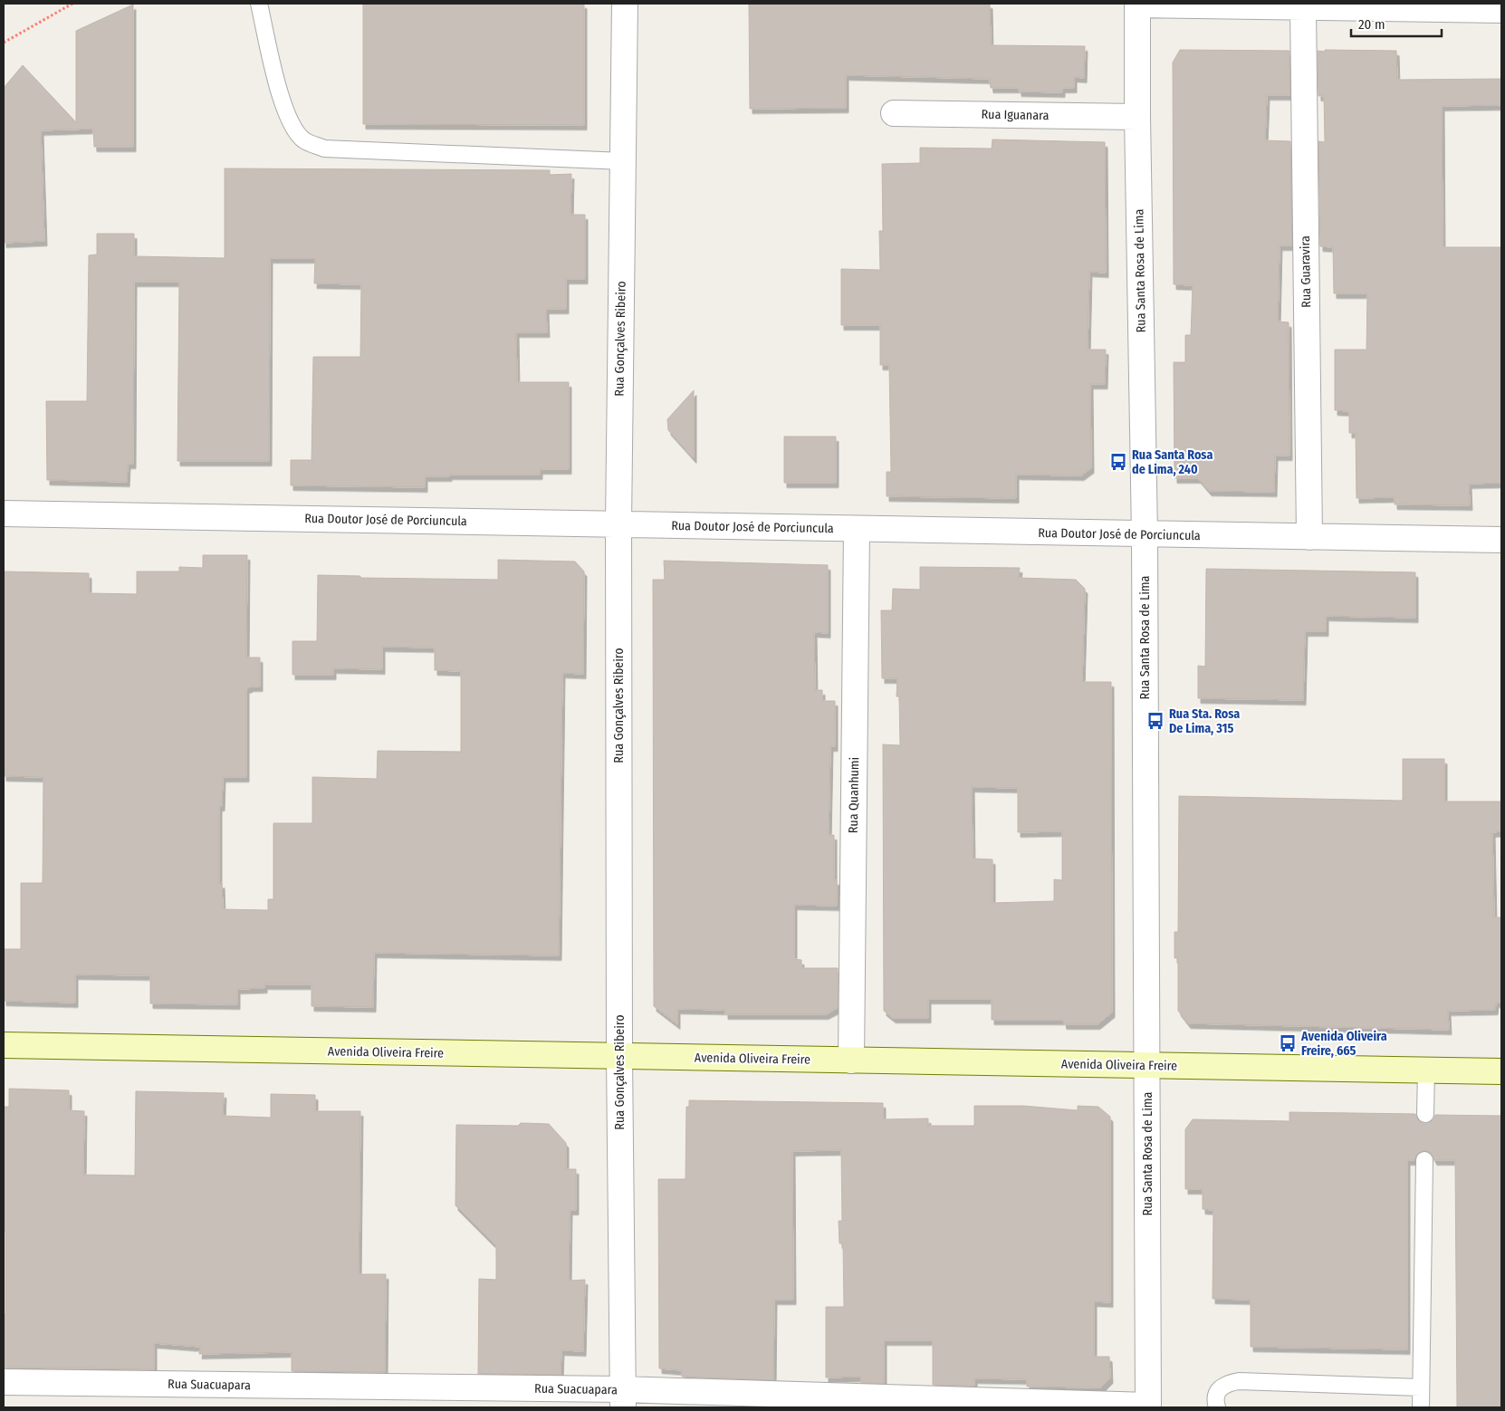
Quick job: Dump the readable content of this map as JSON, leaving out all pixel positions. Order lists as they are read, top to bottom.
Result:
{
  "streets": {
    "street": [
      "Rua Iguanara",
      "Rua Santa Rosa de Lima",
      "Rua Guaravira",
      "Rua Gonçalves Ribeiro",
      "Rua Doutor José de Porciuncula",
      "Rua Quanhumi",
      "Avenida Oliveira Freire",
      "Rua Suacuapara"
    ]
  },
  "crossings": [
    ["Rua Iguanara", "Rua Santa Rosa de Lima"],
    ["Rua Santa Rosa de Lima", "Rua Doutor José de Porciuncula"],
    ["Rua Santa Rosa de Lima", "Avenida Oliveira Freire"],
    ["Rua Santa Rosa de Lima", "Rua Suacuapara"],
    ["Rua Guaravira", "Rua Doutor José de Porciuncula"],
    ["Rua Gonçalves Ribeiro", "Rua Doutor José de Porciuncula"],
    ["Rua Gonçalves Ribeiro", "Avenida Oliveira Freire"],
    ["Rua Gonçalves Ribeiro", "Rua Suacuapara"],
    ["Rua Doutor José de Porciuncula", "Rua Quanhumi"],
    ["Rua Quanhumi", "Avenida Oliveira Freire"]
  ],
  "places": {
    "bus stop": ["Rua Santa Rosa de Lima, 240", "Rua Sta. Rosa De Lima, 315", "Avenida Oliveira Freire, 665"]
  },
  "scale_bar": "20 m"
}
